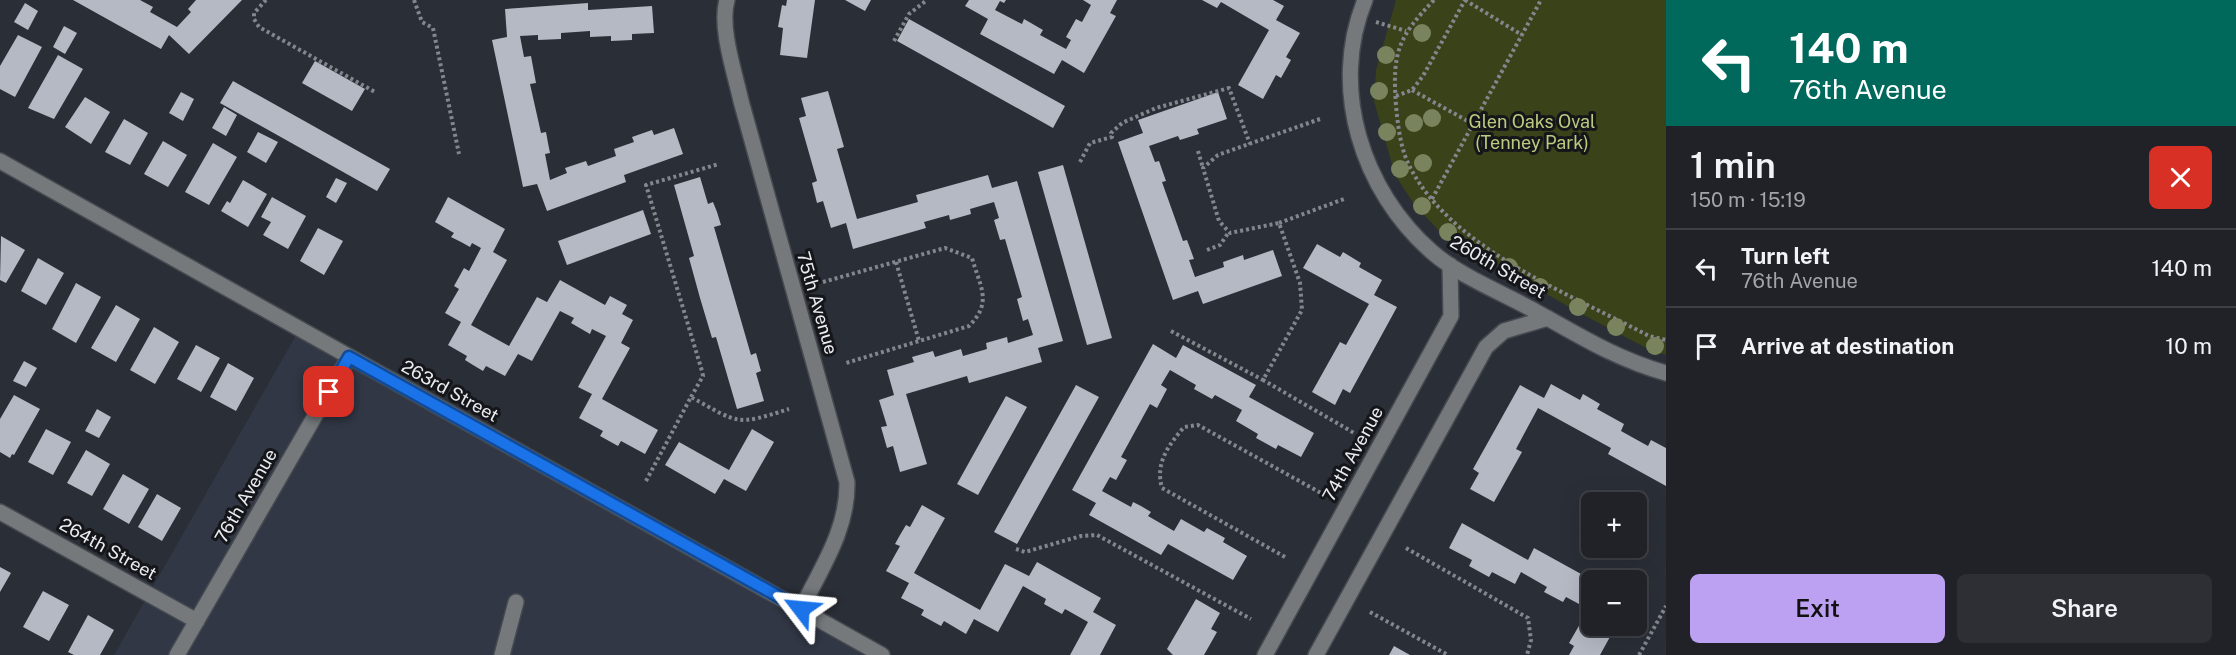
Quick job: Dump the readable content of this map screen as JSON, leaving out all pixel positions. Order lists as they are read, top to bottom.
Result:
{
  "streets": {
    "street": [
      "260th Street",
      "75th Avenue",
      "263rd Street",
      "74th Avenue",
      "76th Avenue",
      "264th Street"
    ]
  },
  "crossings": [
    ["260th Street", "74th Avenue"],
    ["75th Avenue", "263rd Street"],
    ["263rd Street", "76th Avenue"],
    ["76th Avenue", "264th Street"]
  ],
  "parks": ["Glen Oaks Oval (Tenney Park)"],
  "page": {
    "turn": ["140 m", "76th Avenue"],
    "heading": ["1 min", "150 m · 15:19"],
    "list": [
      {
        "name": "Turn left",
        "note": "76th Avenue",
        "value": "140 m"
      },
      {
        "name": "Arrive at destination",
        "value": "10 m"
      }
    ],
    "map_buttons": ["+", "−"],
    "buttons": ["Exit", "Share"]
  }
}
